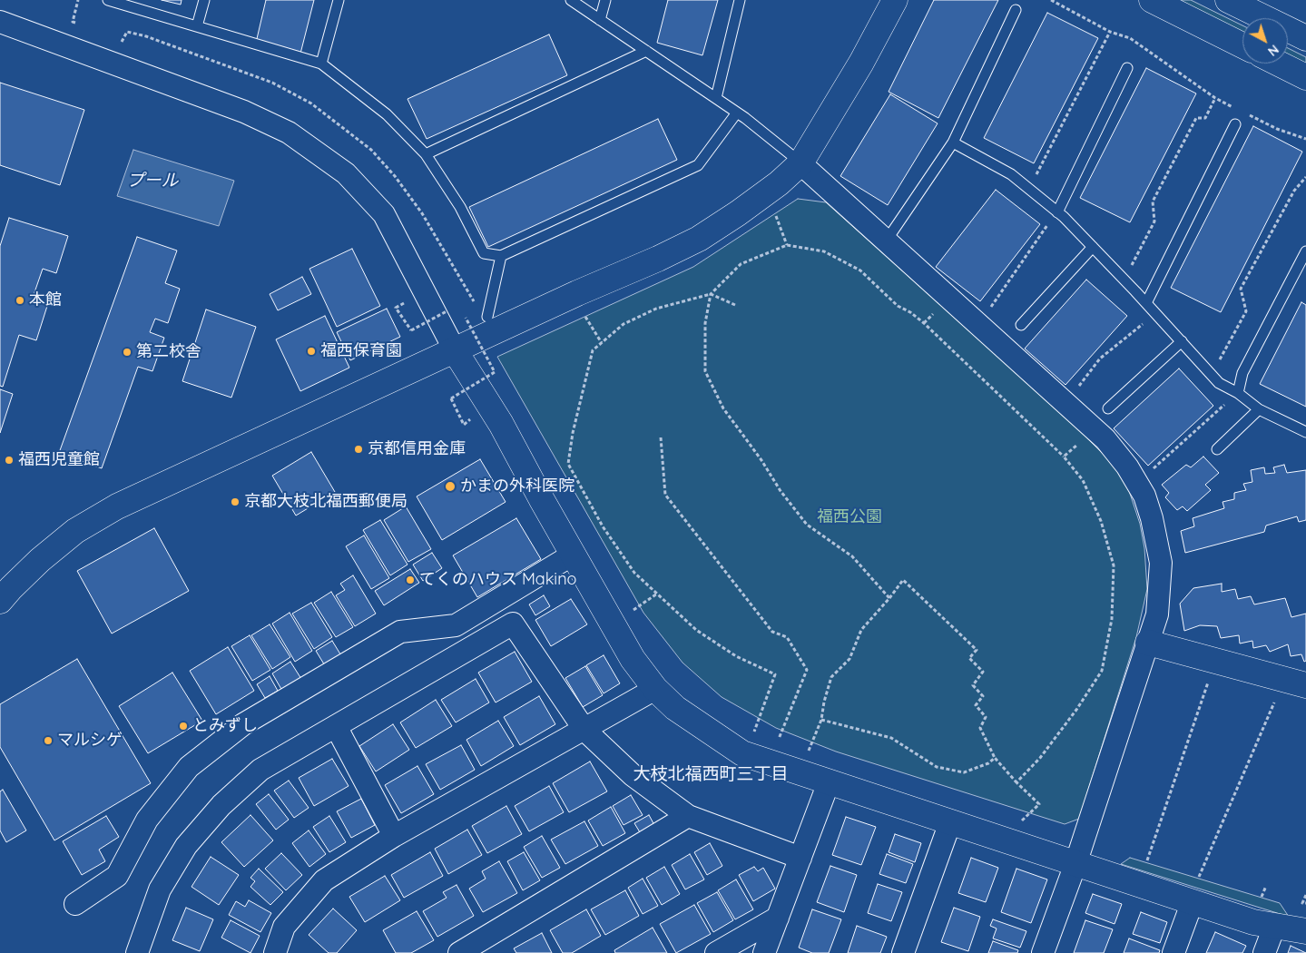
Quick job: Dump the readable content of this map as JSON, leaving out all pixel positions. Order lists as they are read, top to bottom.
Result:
{
  "districts": ["大枝北福西町三丁目"],
  "water": ["プール"],
  "parks": ["福西公園"],
  "places": [
    "本館",
    "福西保育園",
    "第二校舎",
    "京都信用金庫",
    "福西児童館",
    "かまの外科医院",
    "京都大枝北福西郵便局",
    "てくのハウス Makino",
    "とみずし",
    "マルシゲ"
  ],
  "north": "bottom right"
}
